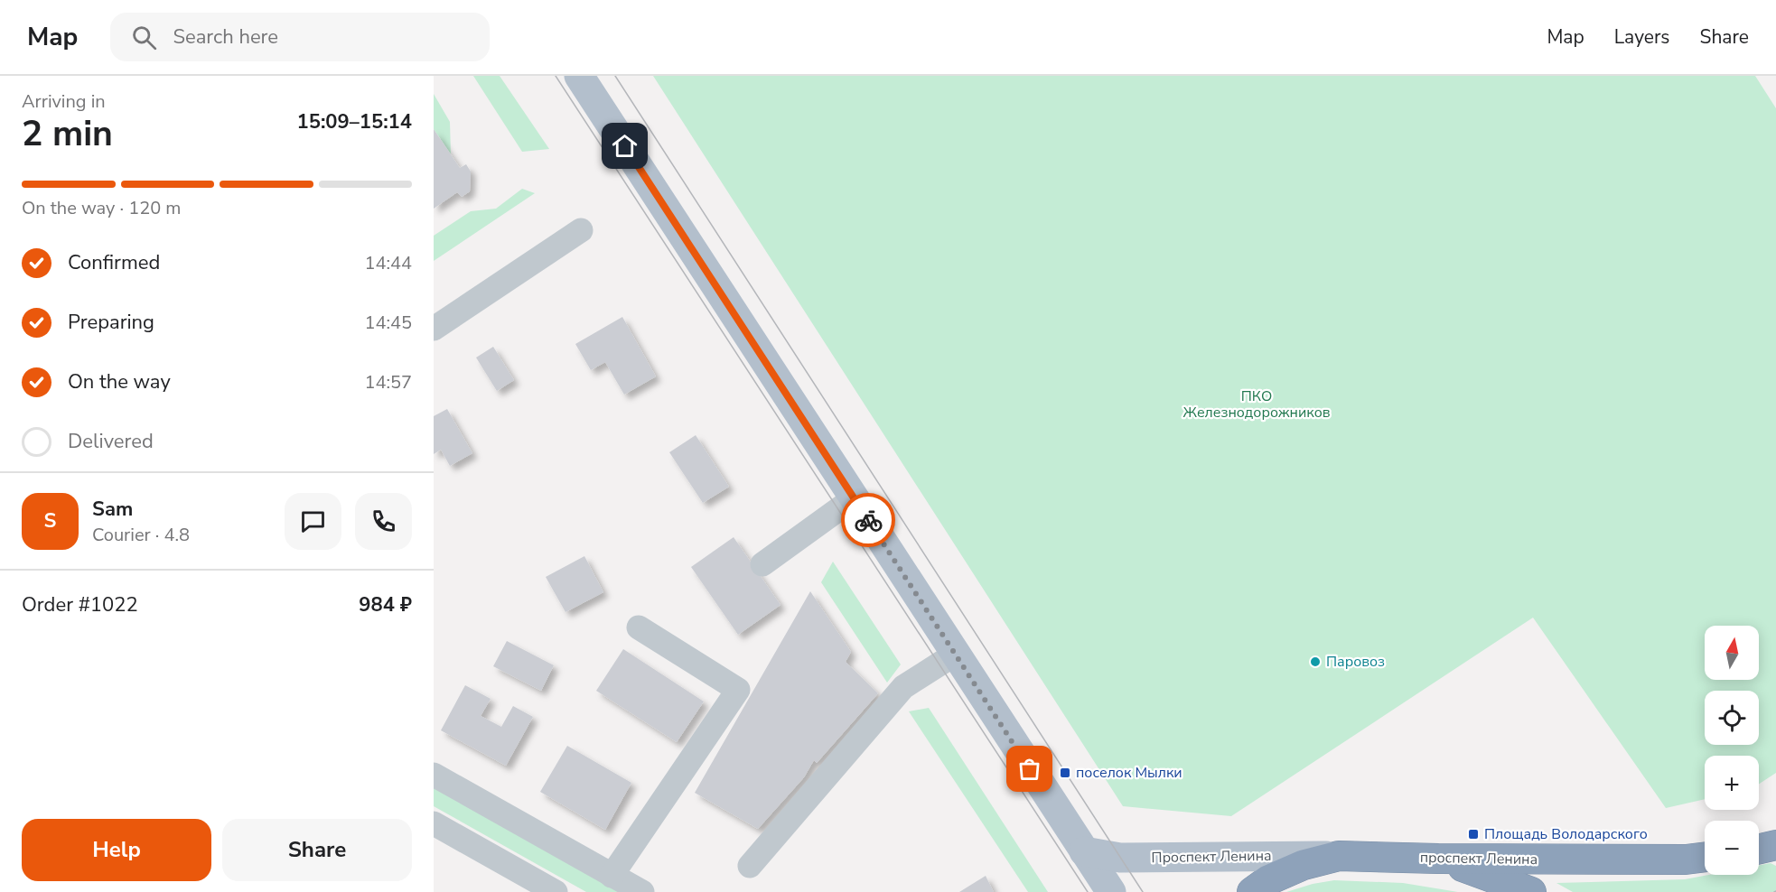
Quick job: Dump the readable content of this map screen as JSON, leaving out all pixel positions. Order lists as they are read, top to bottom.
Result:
{
  "streets": {
    "highway": ["проспект Ленина"],
    "main road": ["Проспект Ленина"]
  },
  "crossings": [
    ["Проспект Ленина", "проспект Ленина"]
  ],
  "parks": ["ПКО Железнодорожников"],
  "places": {
    "other": ["Паровоз"],
    "transit": ["поселок Мылки", "Площадь Володарского"]
  },
  "north": "top",
  "page": {
    "header": "Map",
    "search": "Search here",
    "nav": ["Map", "Layers", "Share"],
    "heading": ["2 min", "Arriving in", "15:09–15:14"],
    "panel": [
      "Sam",
      "Courier · 4.8",
      "Order #1022",
      "984 ₽"
    ],
    "bar": "On the way · 120 m",
    "list": [
      ["Confirmed", "14:44"],
      ["Preparing", "14:45"],
      ["On the way", "14:57"],
      "Delivered"
    ],
    "round": "S",
    "map_buttons": ["+", "−"],
    "buttons": ["Help", "Share"]
  }
}
